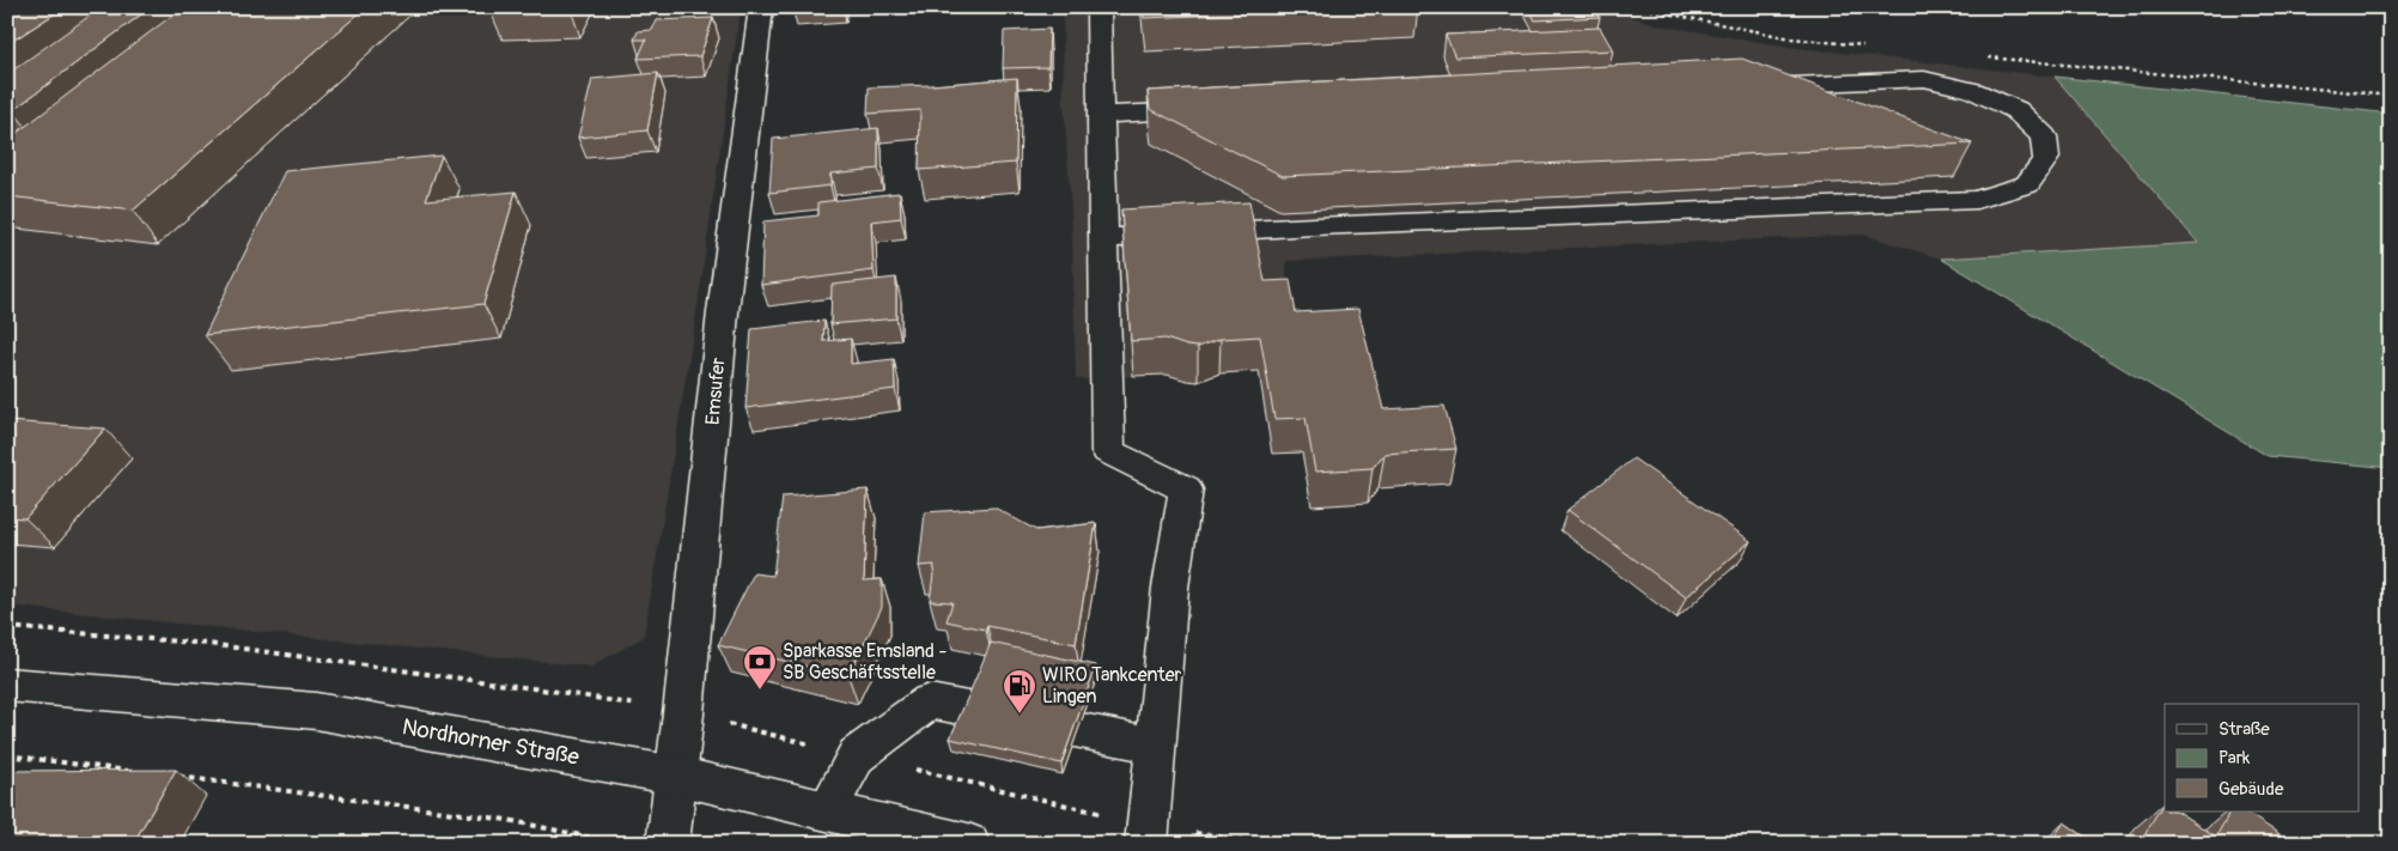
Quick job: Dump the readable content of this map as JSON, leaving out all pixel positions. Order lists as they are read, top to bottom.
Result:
{
  "streets": {
    "street": ["Emsufer", "Nordhorner Straße"]
  },
  "crossings": [
    ["Emsufer", "Nordhorner Straße"]
  ],
  "places": {
    "bank": ["Sparkasse Emsland - SB Geschäftsstelle"],
    "fuel station": ["WIRO Tankcenter Lingen"]
  },
  "legend": ["Straße", "Park", "Gebäude"]
}
